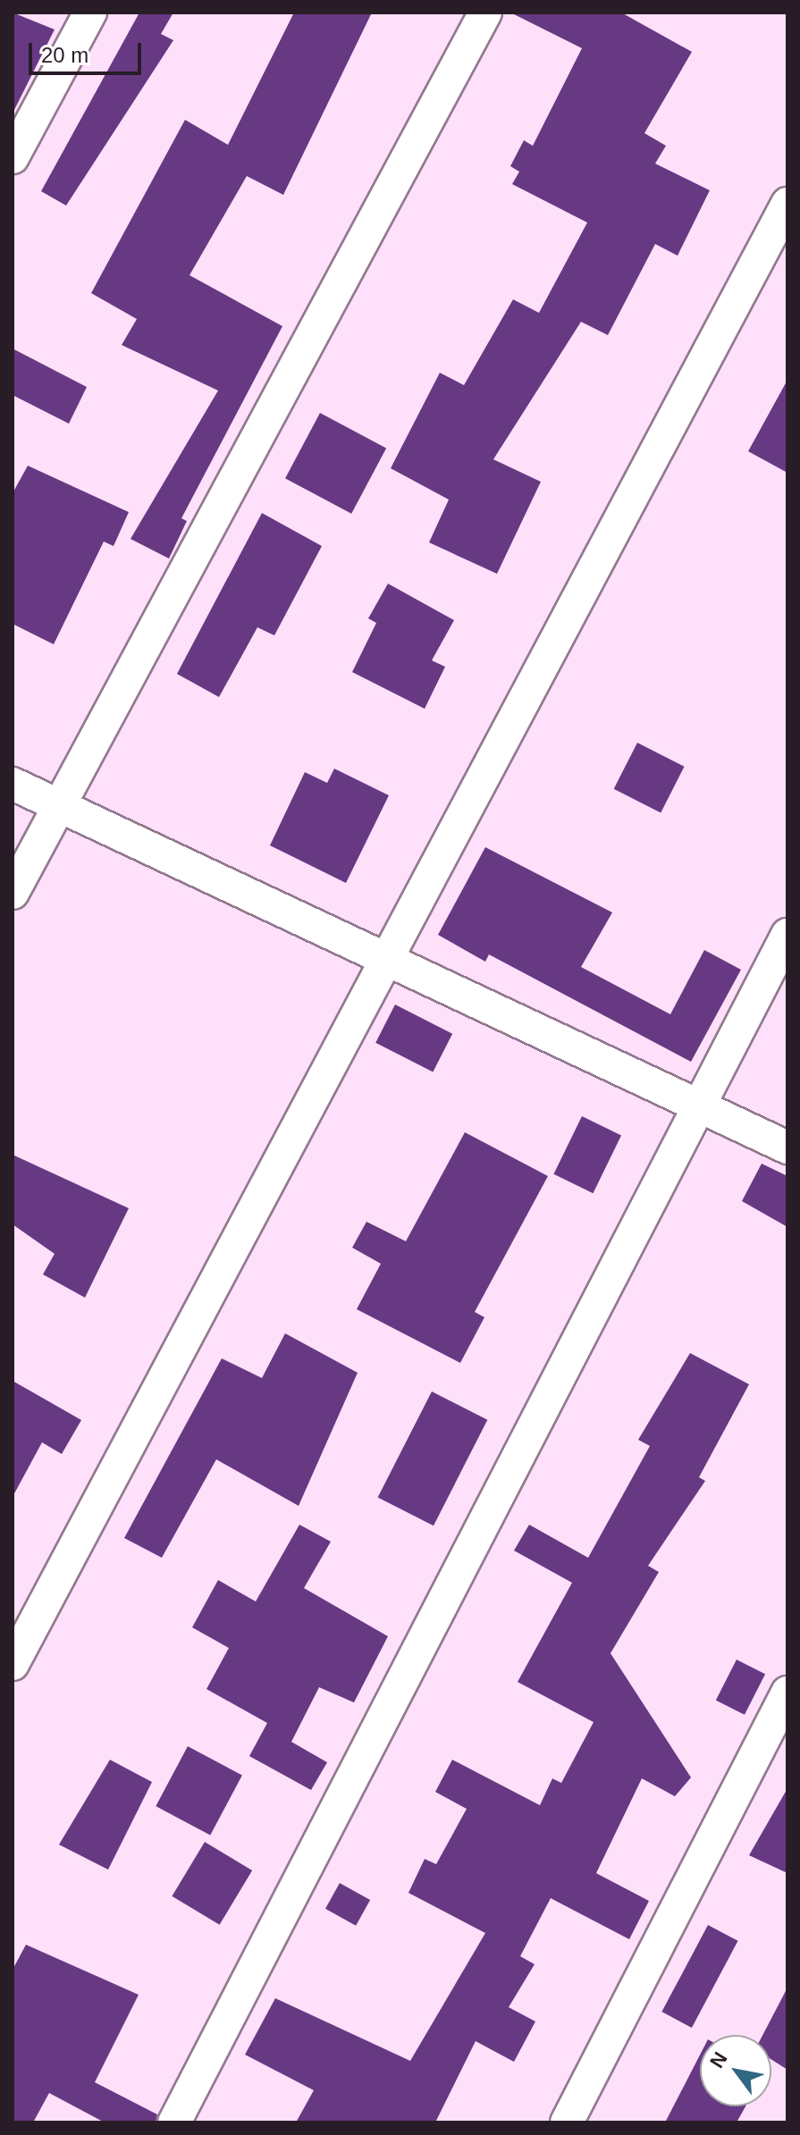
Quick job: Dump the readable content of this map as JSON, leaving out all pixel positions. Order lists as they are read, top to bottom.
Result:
{
  "scale_bar": "20 m",
  "north": "top left"
}
